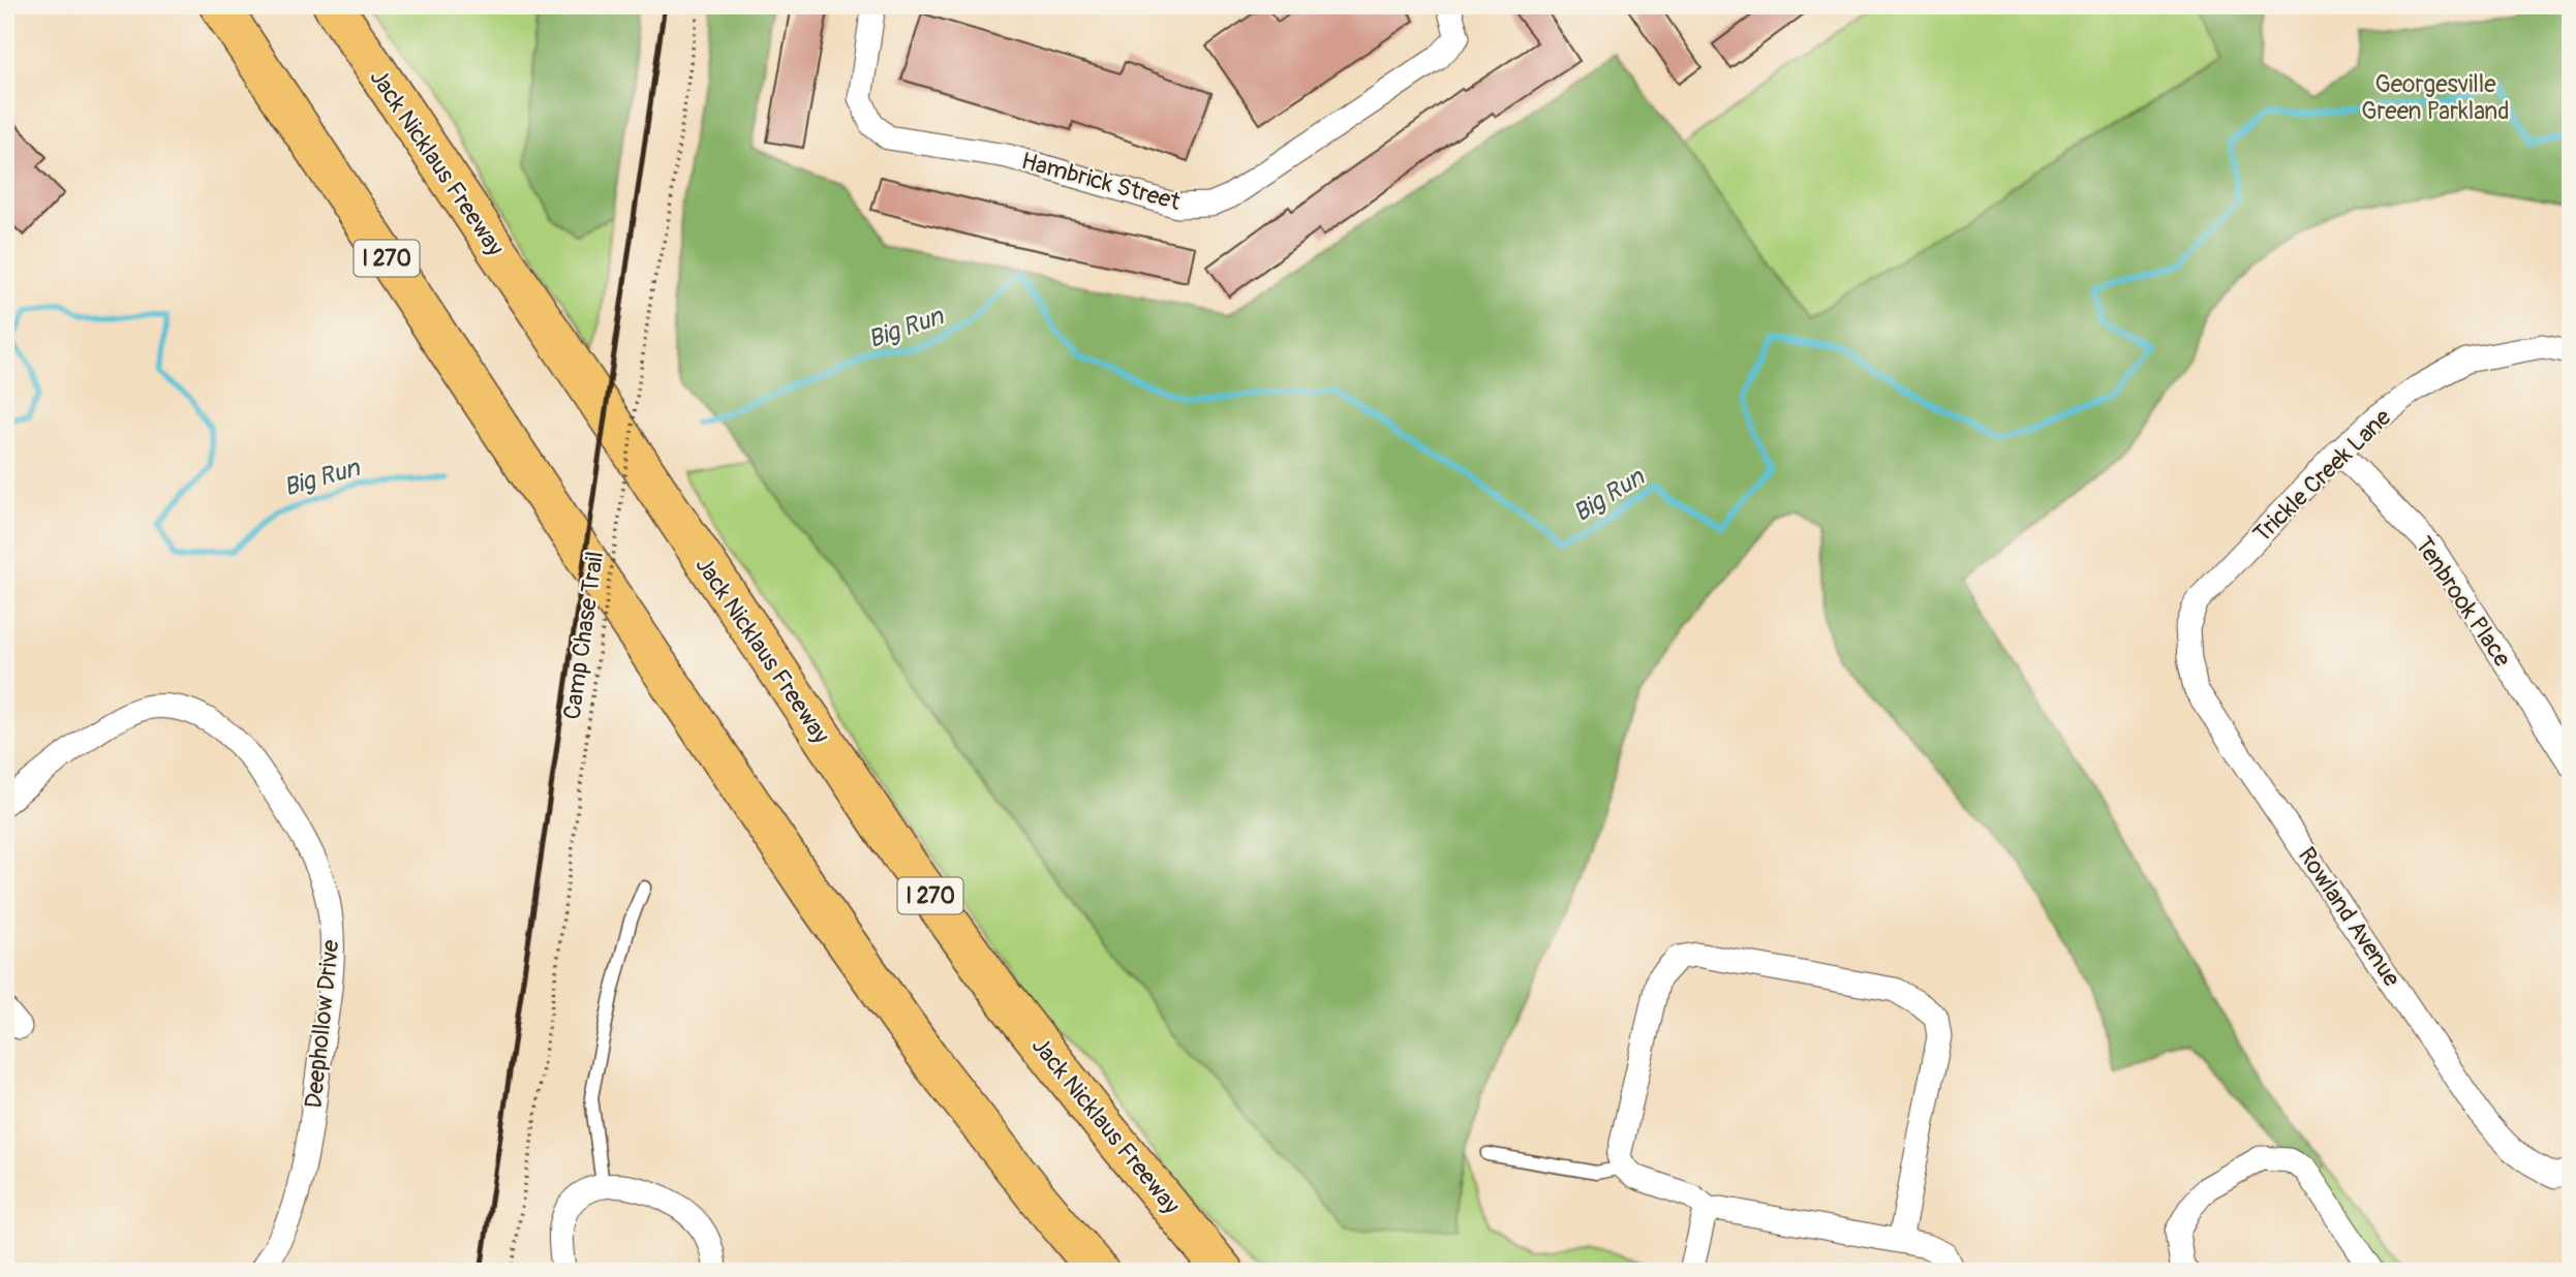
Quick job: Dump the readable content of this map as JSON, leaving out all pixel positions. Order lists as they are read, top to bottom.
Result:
{
  "streets": {
    "highway": ["Jack Nicklaus Freeway", "I 270"],
    "street": [
      "Hambrick Street",
      "Trickle Creek Lane",
      "Tenbrook Place",
      "Rowland Avenue",
      "Deephollow Drive"
    ],
    "path": ["Camp Chase Trail"]
  },
  "crossings": [
    ["Trickle Creek Lane", "Tenbrook Place"],
    ["Trickle Creek Lane", "Rowland Avenue"]
  ],
  "water": ["Big Run"],
  "parks": ["Georgesville Green Parkland"]
}
